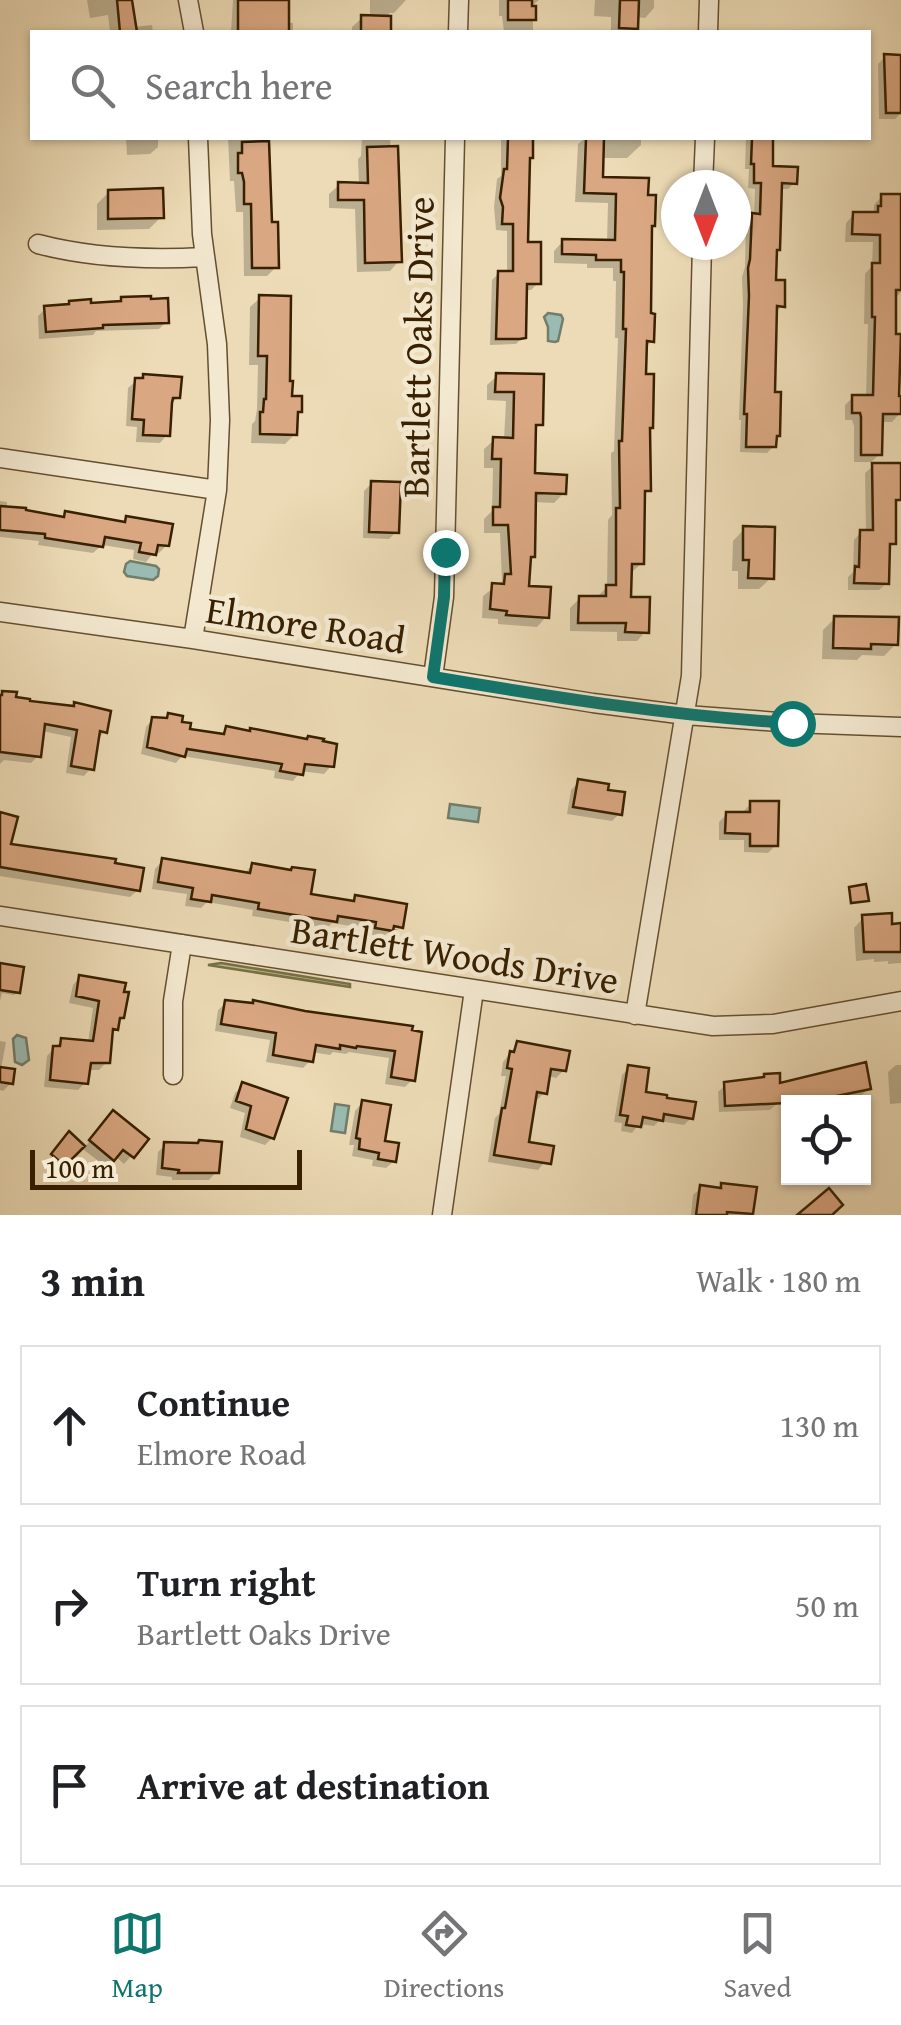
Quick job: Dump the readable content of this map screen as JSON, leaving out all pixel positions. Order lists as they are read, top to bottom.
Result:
{
  "streets": {
    "street": ["Bartlett Oaks Drive", "Elmore Road", "Bartlett Woods Drive"]
  },
  "crossings": [
    ["Bartlett Oaks Drive", "Elmore Road"]
  ],
  "scale_bar": "100 m",
  "north": "bottom",
  "page": {
    "search": "Search here",
    "scale": "100 m",
    "heading": ["3 min", "Walk · 180 m"],
    "list": [
      ["Continue", "Elmore Road", "130 m"],
      ["Turn right", "Bartlett Oaks Drive", "50 m"],
      "Arrive at destination"
    ],
    "nav": ["Map", "Directions", "Saved"]
  }
}
